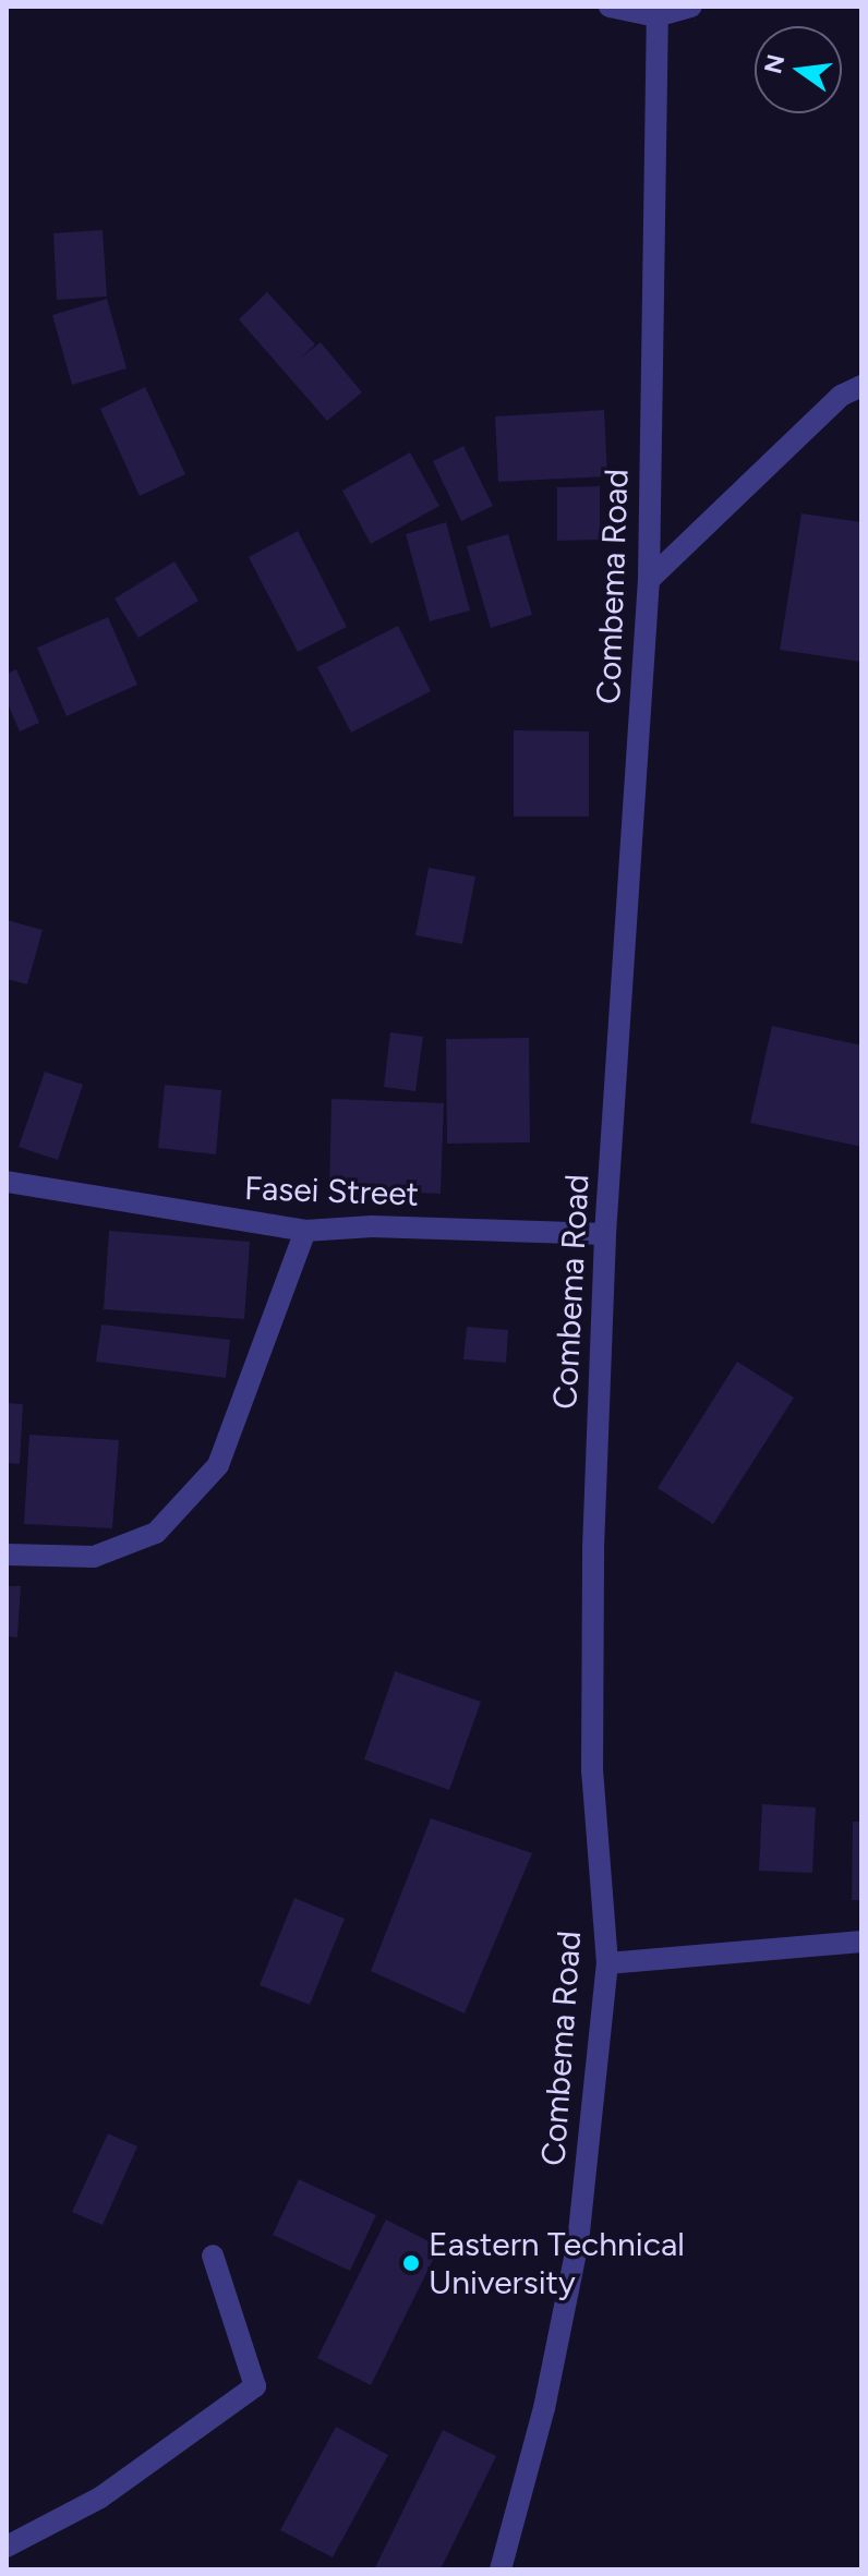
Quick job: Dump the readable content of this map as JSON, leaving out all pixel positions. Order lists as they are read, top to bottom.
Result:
{
  "streets": {
    "street": ["Combema Road", "Fasei Street"]
  },
  "crossings": [
    ["Combema Road", "Fasei Street"]
  ],
  "places": ["Eastern Technical University"],
  "north": "left"
}
